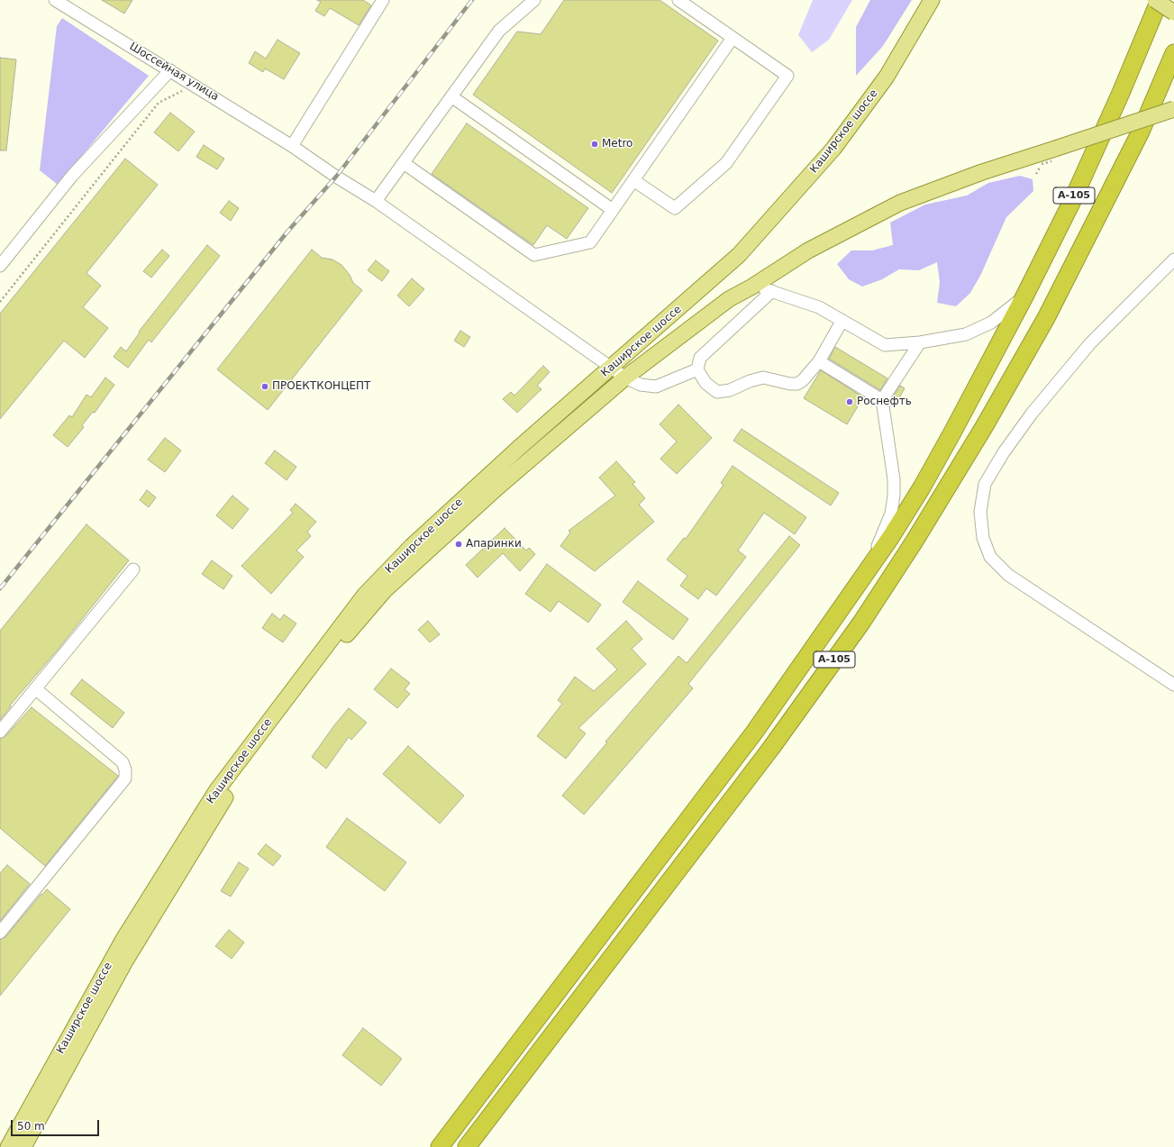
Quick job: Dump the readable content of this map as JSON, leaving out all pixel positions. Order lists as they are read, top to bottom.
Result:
{
  "streets": {
    "highway": ["А-105"],
    "main road": ["Каширское шоссе"],
    "street": ["Шоссейная улица"]
  },
  "crossings": [
    ["Шоссейная улица", "Каширское шоссе"]
  ],
  "places": [
    "Metro",
    "ПРОЕКТКОНЦЕПТ",
    "Роснефть",
    "Апаринки"
  ],
  "scale_bar": "50 m"
}
